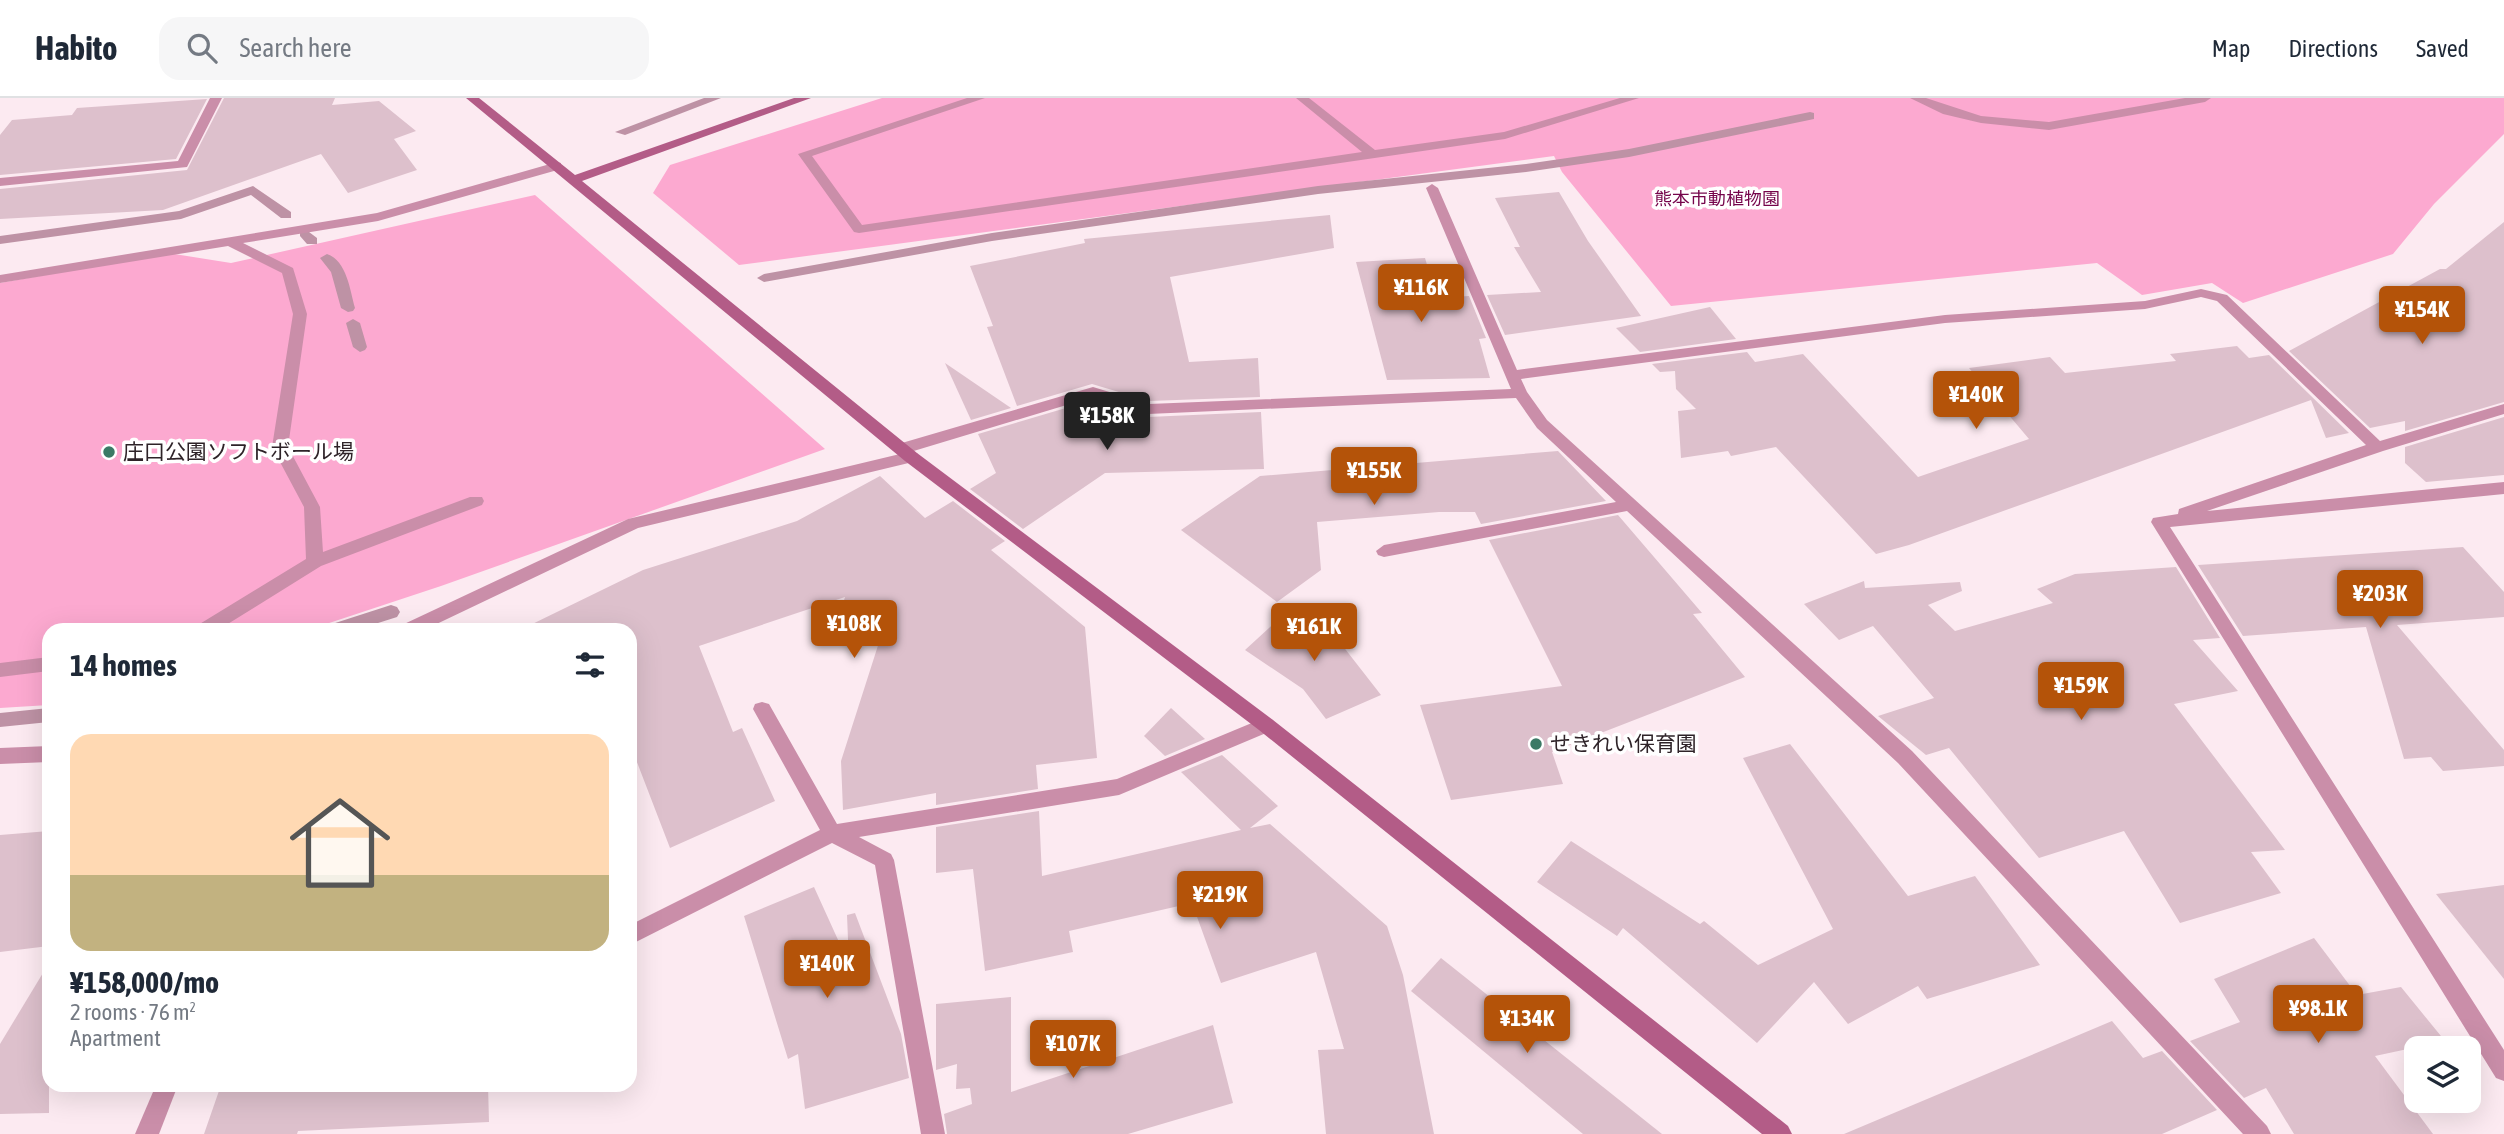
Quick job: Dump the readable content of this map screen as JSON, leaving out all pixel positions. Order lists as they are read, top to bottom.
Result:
{
  "parks": ["熊本市動植物園"],
  "places": ["庄口公園ソフトボール場", "せきれい保育園"],
  "page": {
    "header": "Habito",
    "search": "Search here",
    "nav": ["Map", "Directions", "Saved"],
    "price": [
      "¥116K",
      "¥154K",
      "¥140K",
      "¥158K",
      "¥155K",
      "¥203K",
      "¥108K",
      "¥161K",
      "¥159K",
      "¥219K",
      "¥140K",
      "¥98.1K",
      "¥134K",
      "¥107K"
    ],
    "heading": "14 homes",
    "list": [
      {
        "name": "¥158,000/mo",
        "note": "2 rooms · 76 m² · Apartment"
      }
    ]
  }
}
